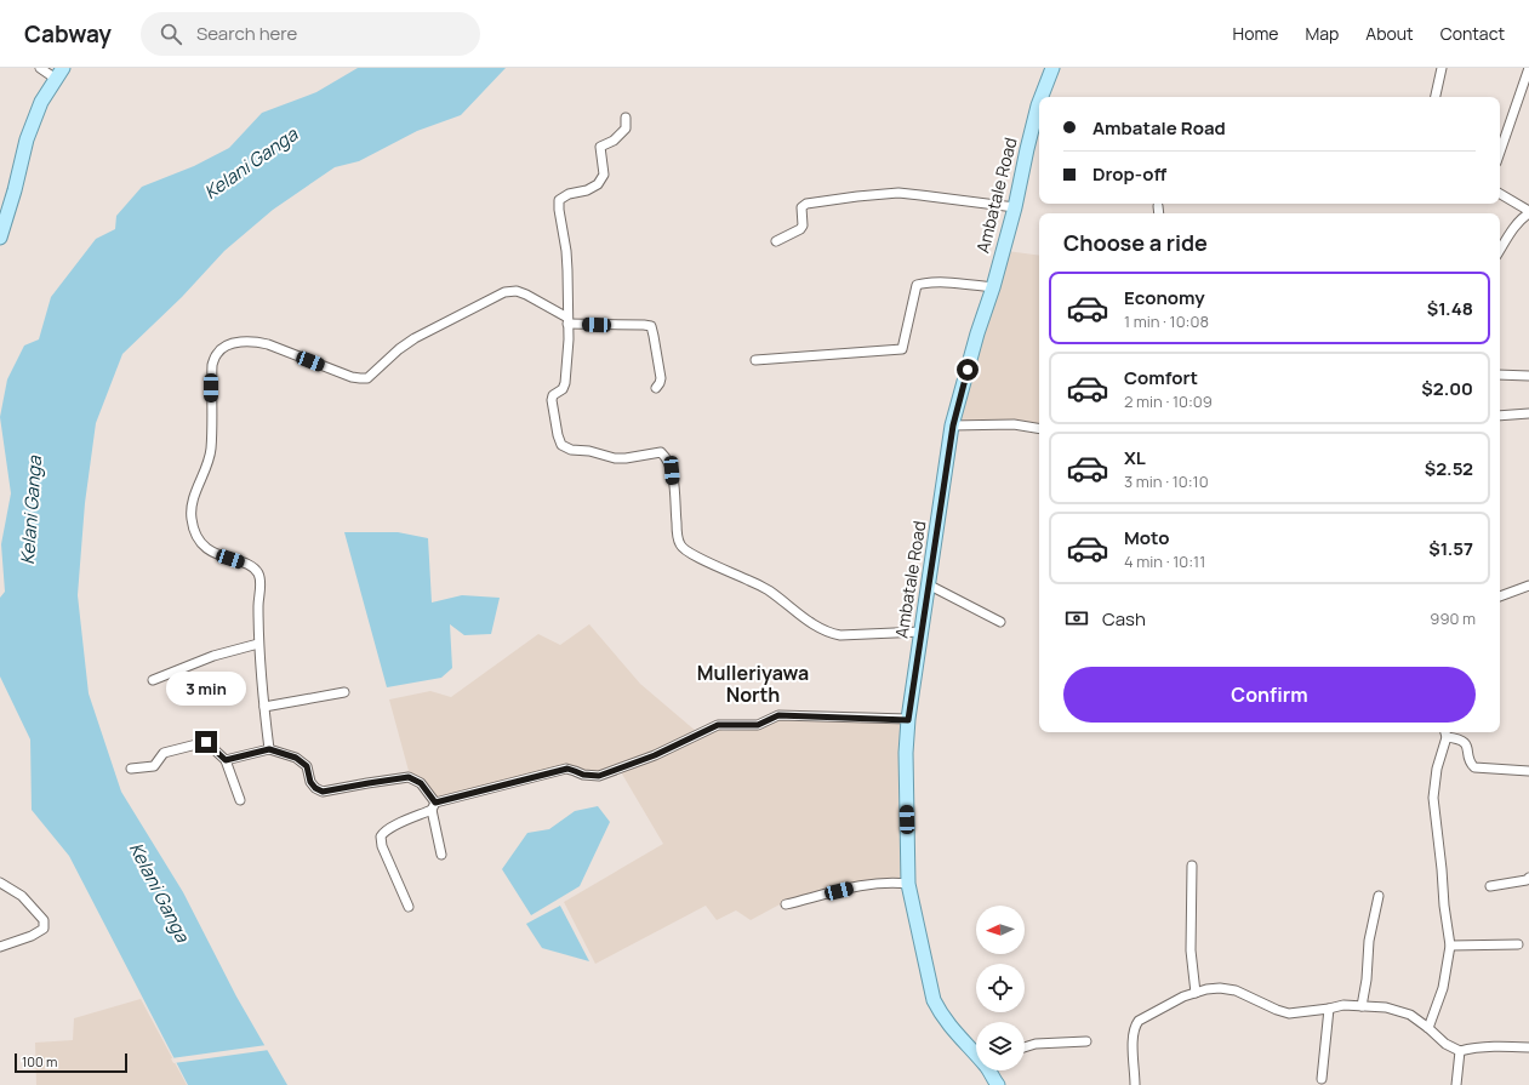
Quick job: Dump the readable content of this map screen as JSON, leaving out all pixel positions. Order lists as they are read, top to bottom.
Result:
{
  "streets": {
    "main road": ["Ambatale Road"]
  },
  "districts": ["Mulleriyawa North"],
  "water": ["Kelani Ganga"],
  "scale_bar": "100 m",
  "north": "left",
  "page": {
    "header": "Cabway",
    "search": "Search here",
    "nav": [
      "Home",
      "Map",
      "About",
      "Contact"
    ],
    "banner": ["Ambatale Road", "Drop-off"],
    "heading": "Choose a ride",
    "list": [
      {
        "name": "Economy",
        "note": "1 min · 10:08",
        "value": "$1.48"
      },
      {
        "name": "Comfort",
        "note": "2 min · 10:09",
        "value": "$2.00"
      },
      {
        "name": "XL",
        "note": "3 min · 10:10",
        "value": "$2.52"
      },
      {
        "name": "Moto",
        "note": "4 min · 10:11",
        "value": "$1.57"
      }
    ],
    "pay": ["Cash", "990 m"],
    "buttons": "Confirm",
    "bubble": "3 min",
    "scale": "100 m"
  }
}
